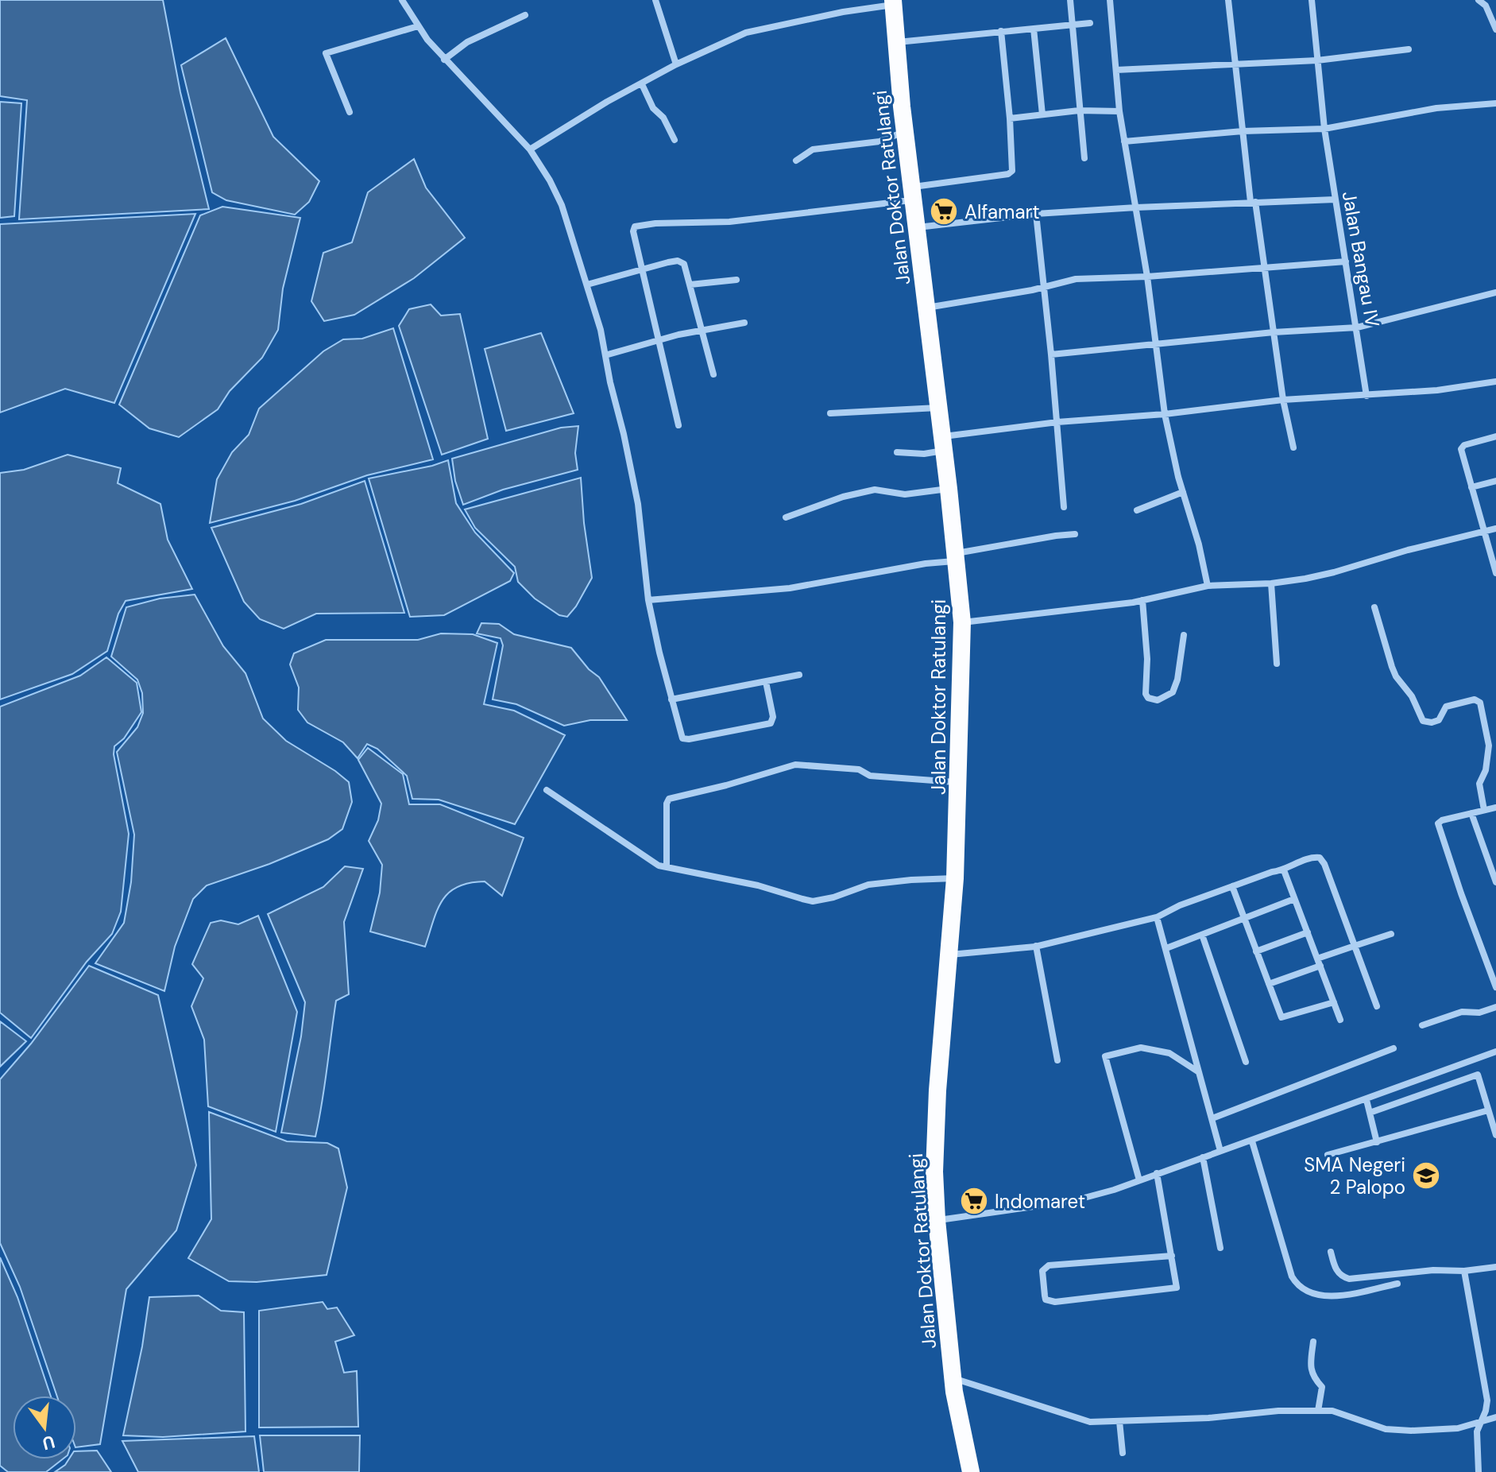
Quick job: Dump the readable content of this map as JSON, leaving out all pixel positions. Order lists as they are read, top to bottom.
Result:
{
  "streets": {
    "highway": ["Jalan Doktor Ratulangi"],
    "street": ["Jalan Bangau IV"]
  },
  "places": {
    "supermarket": ["Alfamart", "Indomaret"],
    "school or university": ["SMA Negeri 2 Palopo"]
  },
  "north": "bottom"
}
